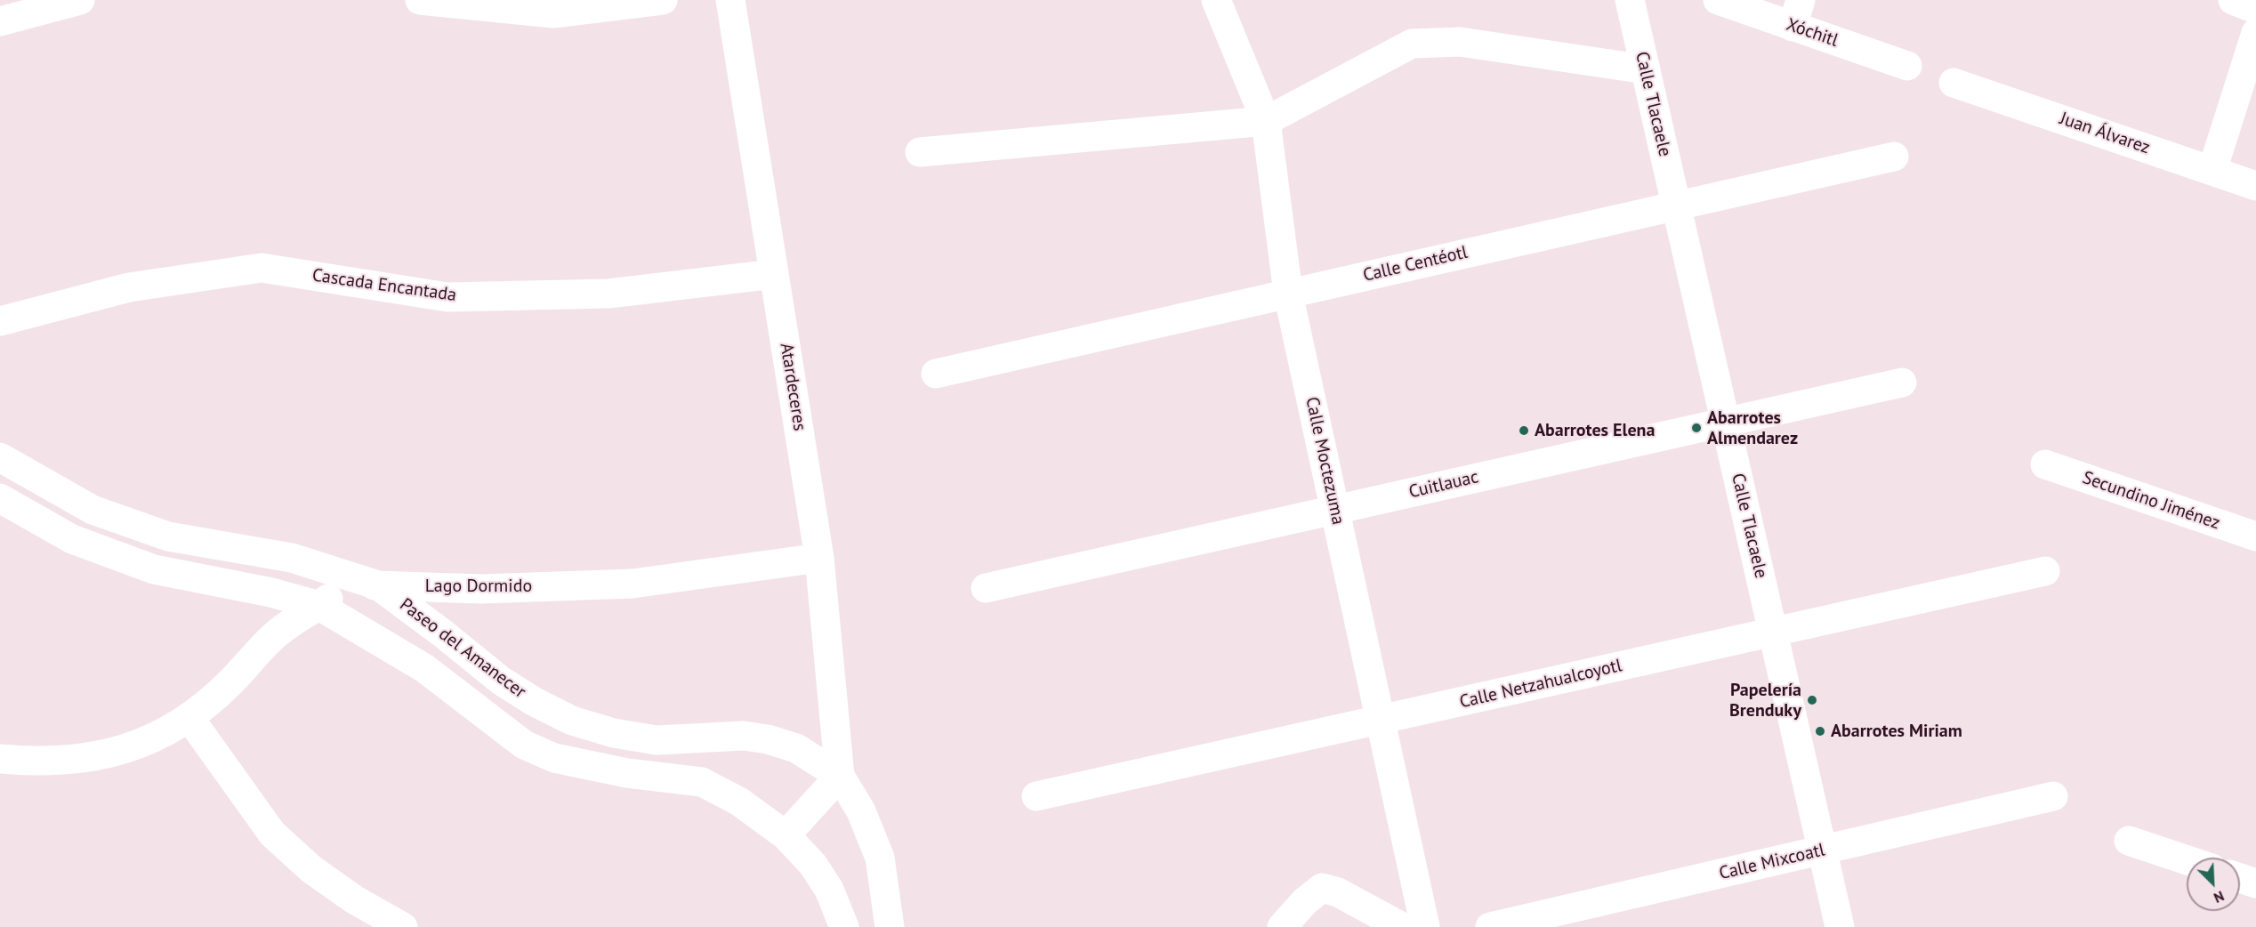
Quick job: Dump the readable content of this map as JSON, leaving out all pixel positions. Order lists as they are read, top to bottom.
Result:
{
  "streets": {
    "street": [
      "Xóchitl",
      "Calle Tlacaele",
      "Juan Álvarez",
      "Calle Centéotl",
      "Cascada Encantada",
      "Atardeceres",
      "Calle Moctezuma",
      "Cuitlauac",
      "Secundino Jiménez",
      "Lago Dormido",
      "Paseo del Amanecer",
      "Calle Netzahualcoyotl",
      "Calle Mixcoatl"
    ]
  },
  "crossings": [
    ["Calle Tlacaele", "Calle Centéotl"],
    ["Calle Tlacaele", "Cuitlauac"],
    ["Calle Tlacaele", "Calle Netzahualcoyotl"],
    ["Calle Tlacaele", "Calle Mixcoatl"],
    ["Calle Centéotl", "Calle Moctezuma"],
    ["Cascada Encantada", "Atardeceres"],
    ["Atardeceres", "Lago Dormido"],
    ["Atardeceres", "Paseo del Amanecer"],
    ["Calle Moctezuma", "Cuitlauac"],
    ["Calle Moctezuma", "Calle Netzahualcoyotl"],
    ["Lago Dormido", "Paseo del Amanecer"]
  ],
  "places": [
    "Abarrotes Almendarez",
    "Abarrotes Elena",
    "Papelería Brenduky",
    "Abarrotes Miriam"
  ],
  "north": "bottom right"
}
